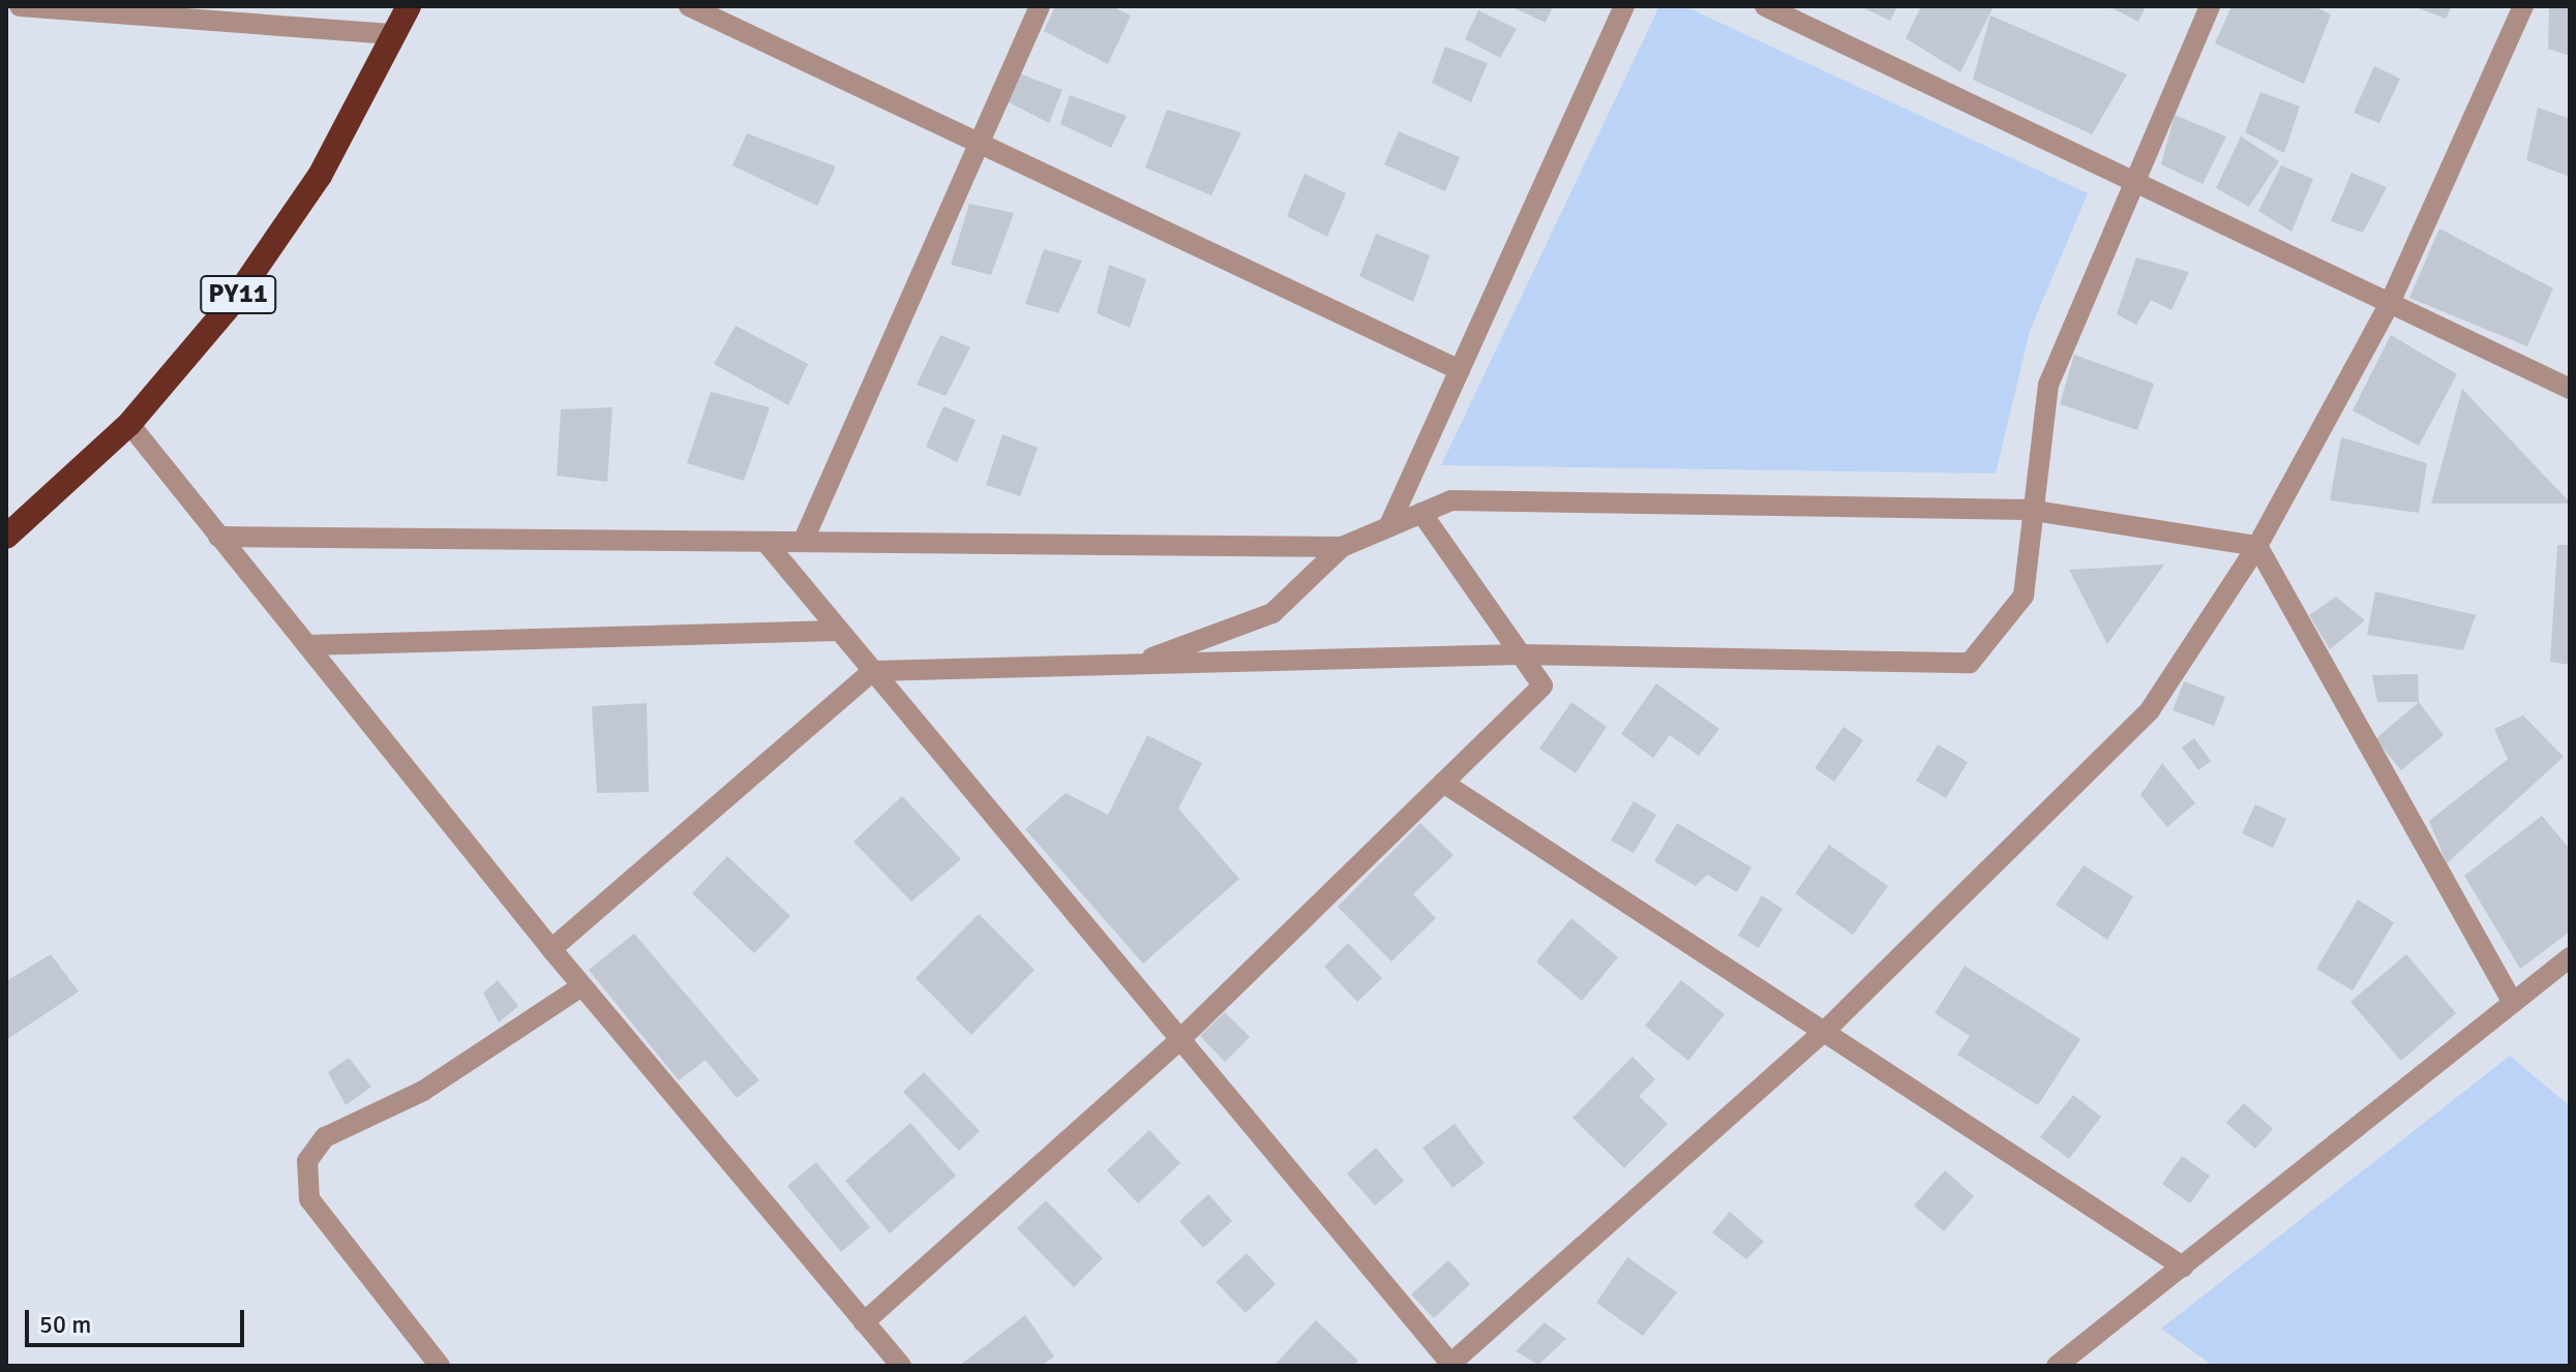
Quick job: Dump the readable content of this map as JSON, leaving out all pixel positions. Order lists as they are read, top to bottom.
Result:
{
  "streets": {
    "highway": ["PY11"]
  },
  "scale_bar": "50 m"
}
